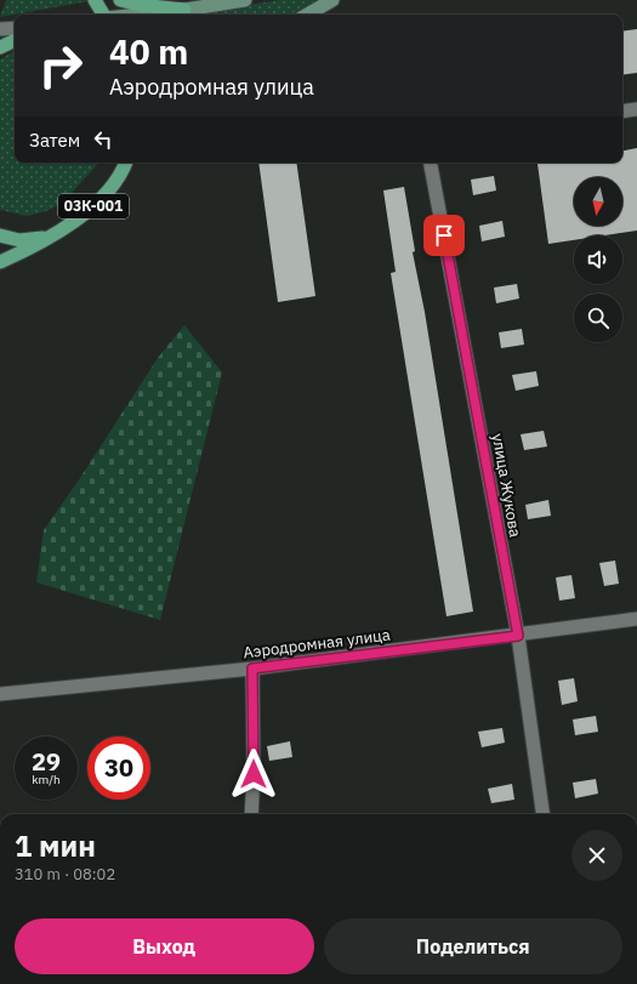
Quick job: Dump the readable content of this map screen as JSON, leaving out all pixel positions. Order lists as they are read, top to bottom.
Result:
{
  "streets": {
    "main road": ["03К-001"],
    "street": ["улица Жукова", "Аэродромная улица"]
  },
  "crossings": [
    ["улица Жукова", "Аэродромная улица"]
  ],
  "north": "bottom",
  "page": {
    "turn": ["40 m", "Аэродромная улица"],
    "then": "Затем",
    "speed": "29 km/h",
    "limit": "30",
    "heading": ["1 мин", "310 m · 08:02"],
    "buttons": ["Выход", "Поделиться"]
  }
}
